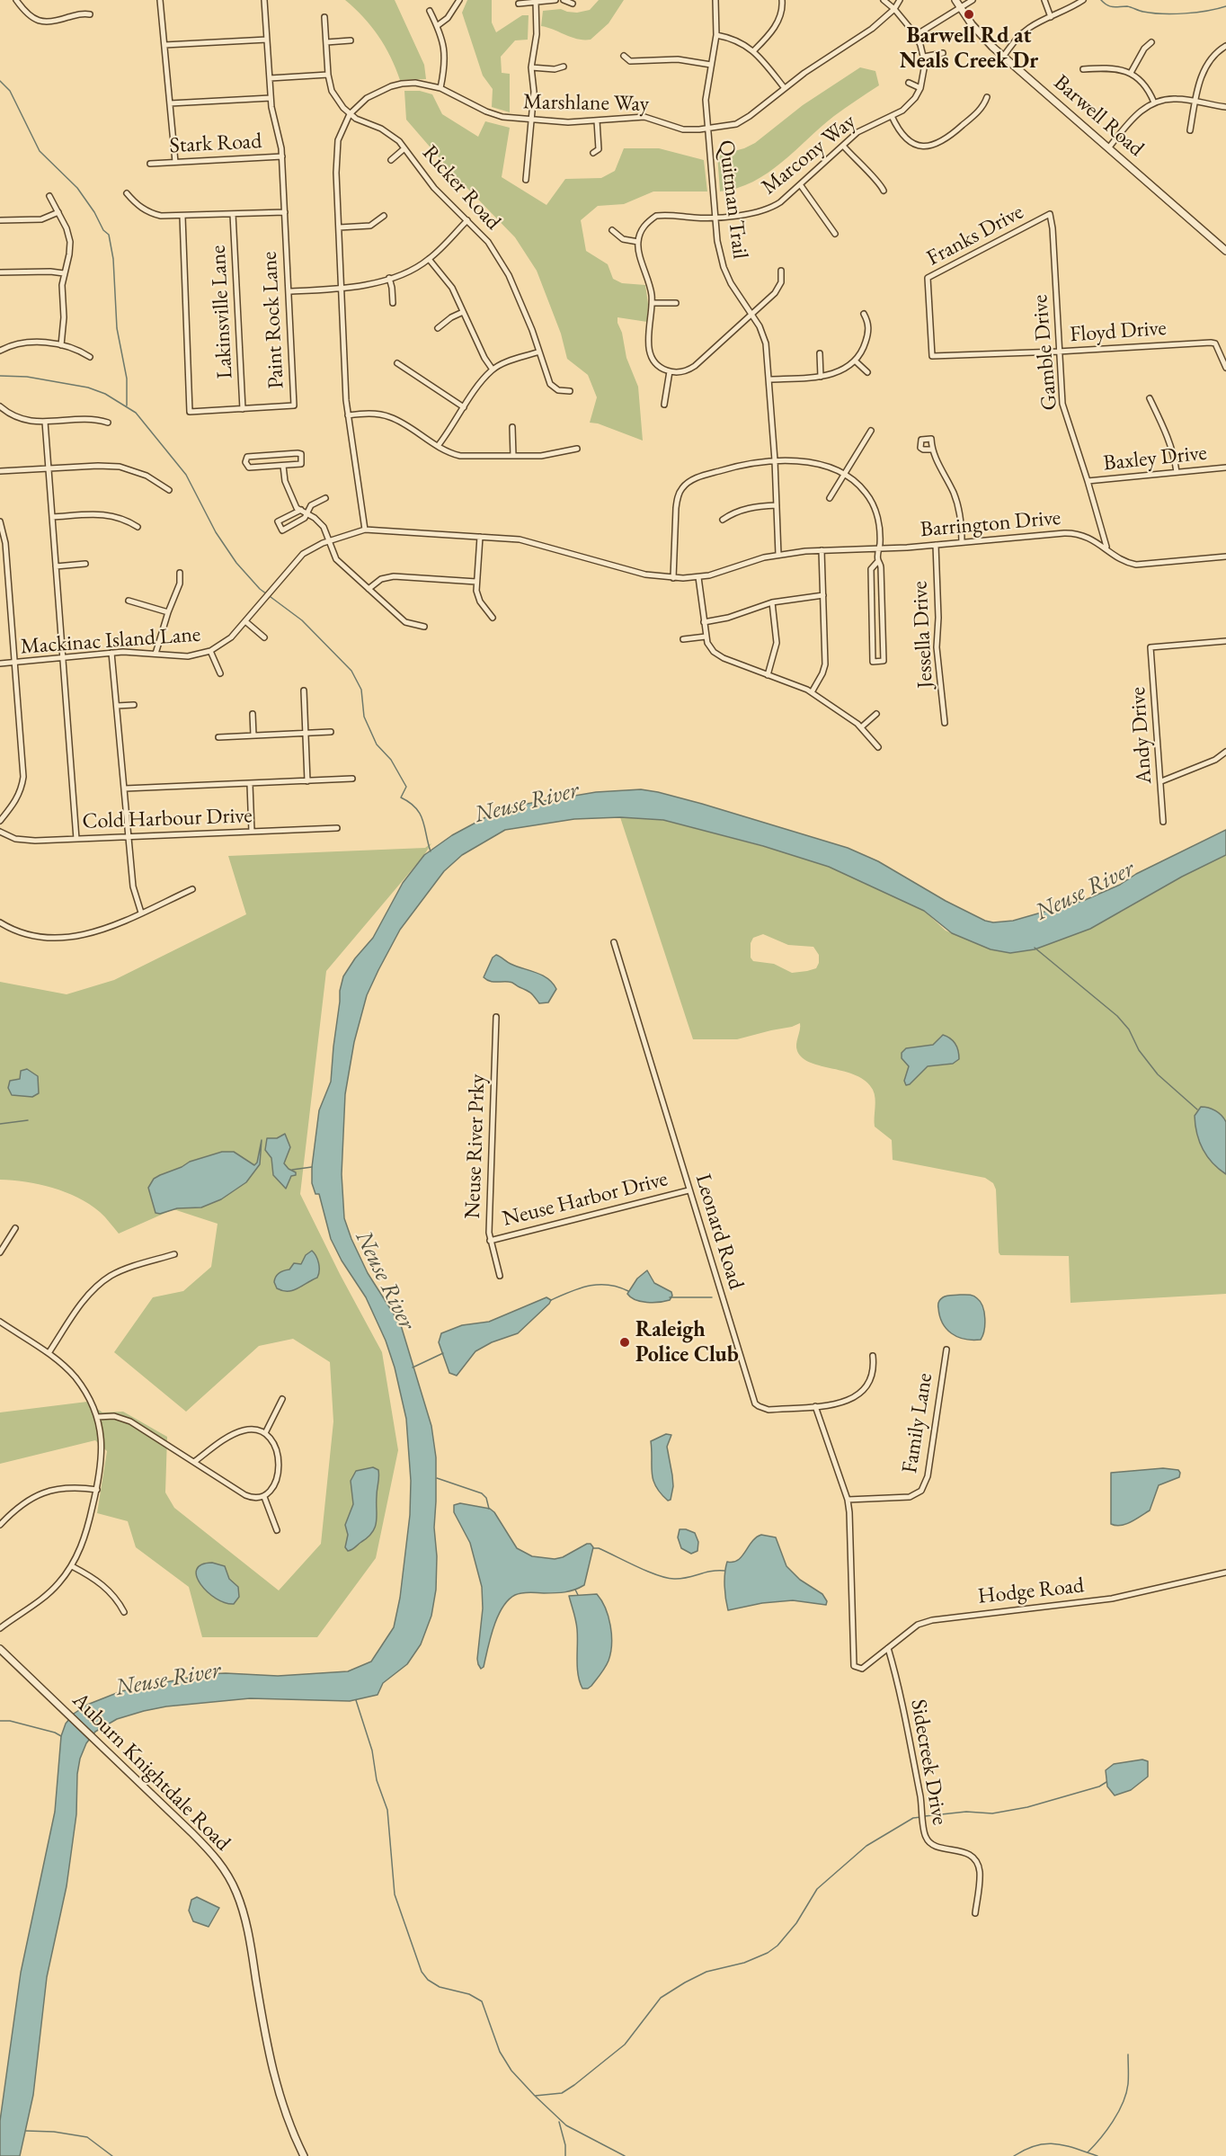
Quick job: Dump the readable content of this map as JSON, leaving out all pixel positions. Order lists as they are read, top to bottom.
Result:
{
  "streets": {
    "street": [
      "Marshlane Way",
      "Barwell Road",
      "Stark Road",
      "Marcony Way",
      "Ricker Road",
      "Quitman Trail",
      "Franks Drive",
      "Lakinsville Lane",
      "Paint Rock Lane",
      "Floyd Drive",
      "Gamble Drive",
      "Baxley Drive",
      "Barrington Drive",
      "Jessella Drive",
      "Mackinac Island Lane",
      "Andy Drive",
      "Cold Harbour Drive",
      "Neuse River Prky",
      "Neuse Harbor Drive",
      "Leonard Road",
      "Family Lane",
      "Hodge Road",
      "Sidecreek Drive",
      "Auburn Knightdale Road"
    ]
  },
  "crossings": [
    ["Marshlane Way", "Ricker Road"],
    ["Marshlane Way", "Quitman Trail"],
    ["Marshlane Way", "Mackinac Island Lane"],
    ["Stark Road", "Paint Rock Lane"],
    ["Marcony Way", "Quitman Trail"],
    ["Quitman Trail", "Mackinac Island Lane"],
    ["Franks Drive", "Floyd Drive"],
    ["Franks Drive", "Gamble Drive"],
    ["Lakinsville Lane", "Paint Rock Lane"],
    ["Floyd Drive", "Gamble Drive"],
    ["Gamble Drive", "Baxley Drive"],
    ["Gamble Drive", "Barrington Drive"],
    ["Barrington Drive", "Jessella Drive"],
    ["Barrington Drive", "Mackinac Island Lane"],
    ["Neuse River Prky", "Neuse Harbor Drive"],
    ["Neuse Harbor Drive", "Leonard Road"],
    ["Family Lane", "Hodge Road"],
    ["Hodge Road", "Sidecreek Drive"]
  ],
  "water": ["Neuse River"],
  "places": ["Barwell Rd at Neals Creek Dr", "Raleigh Police Club"]
}
